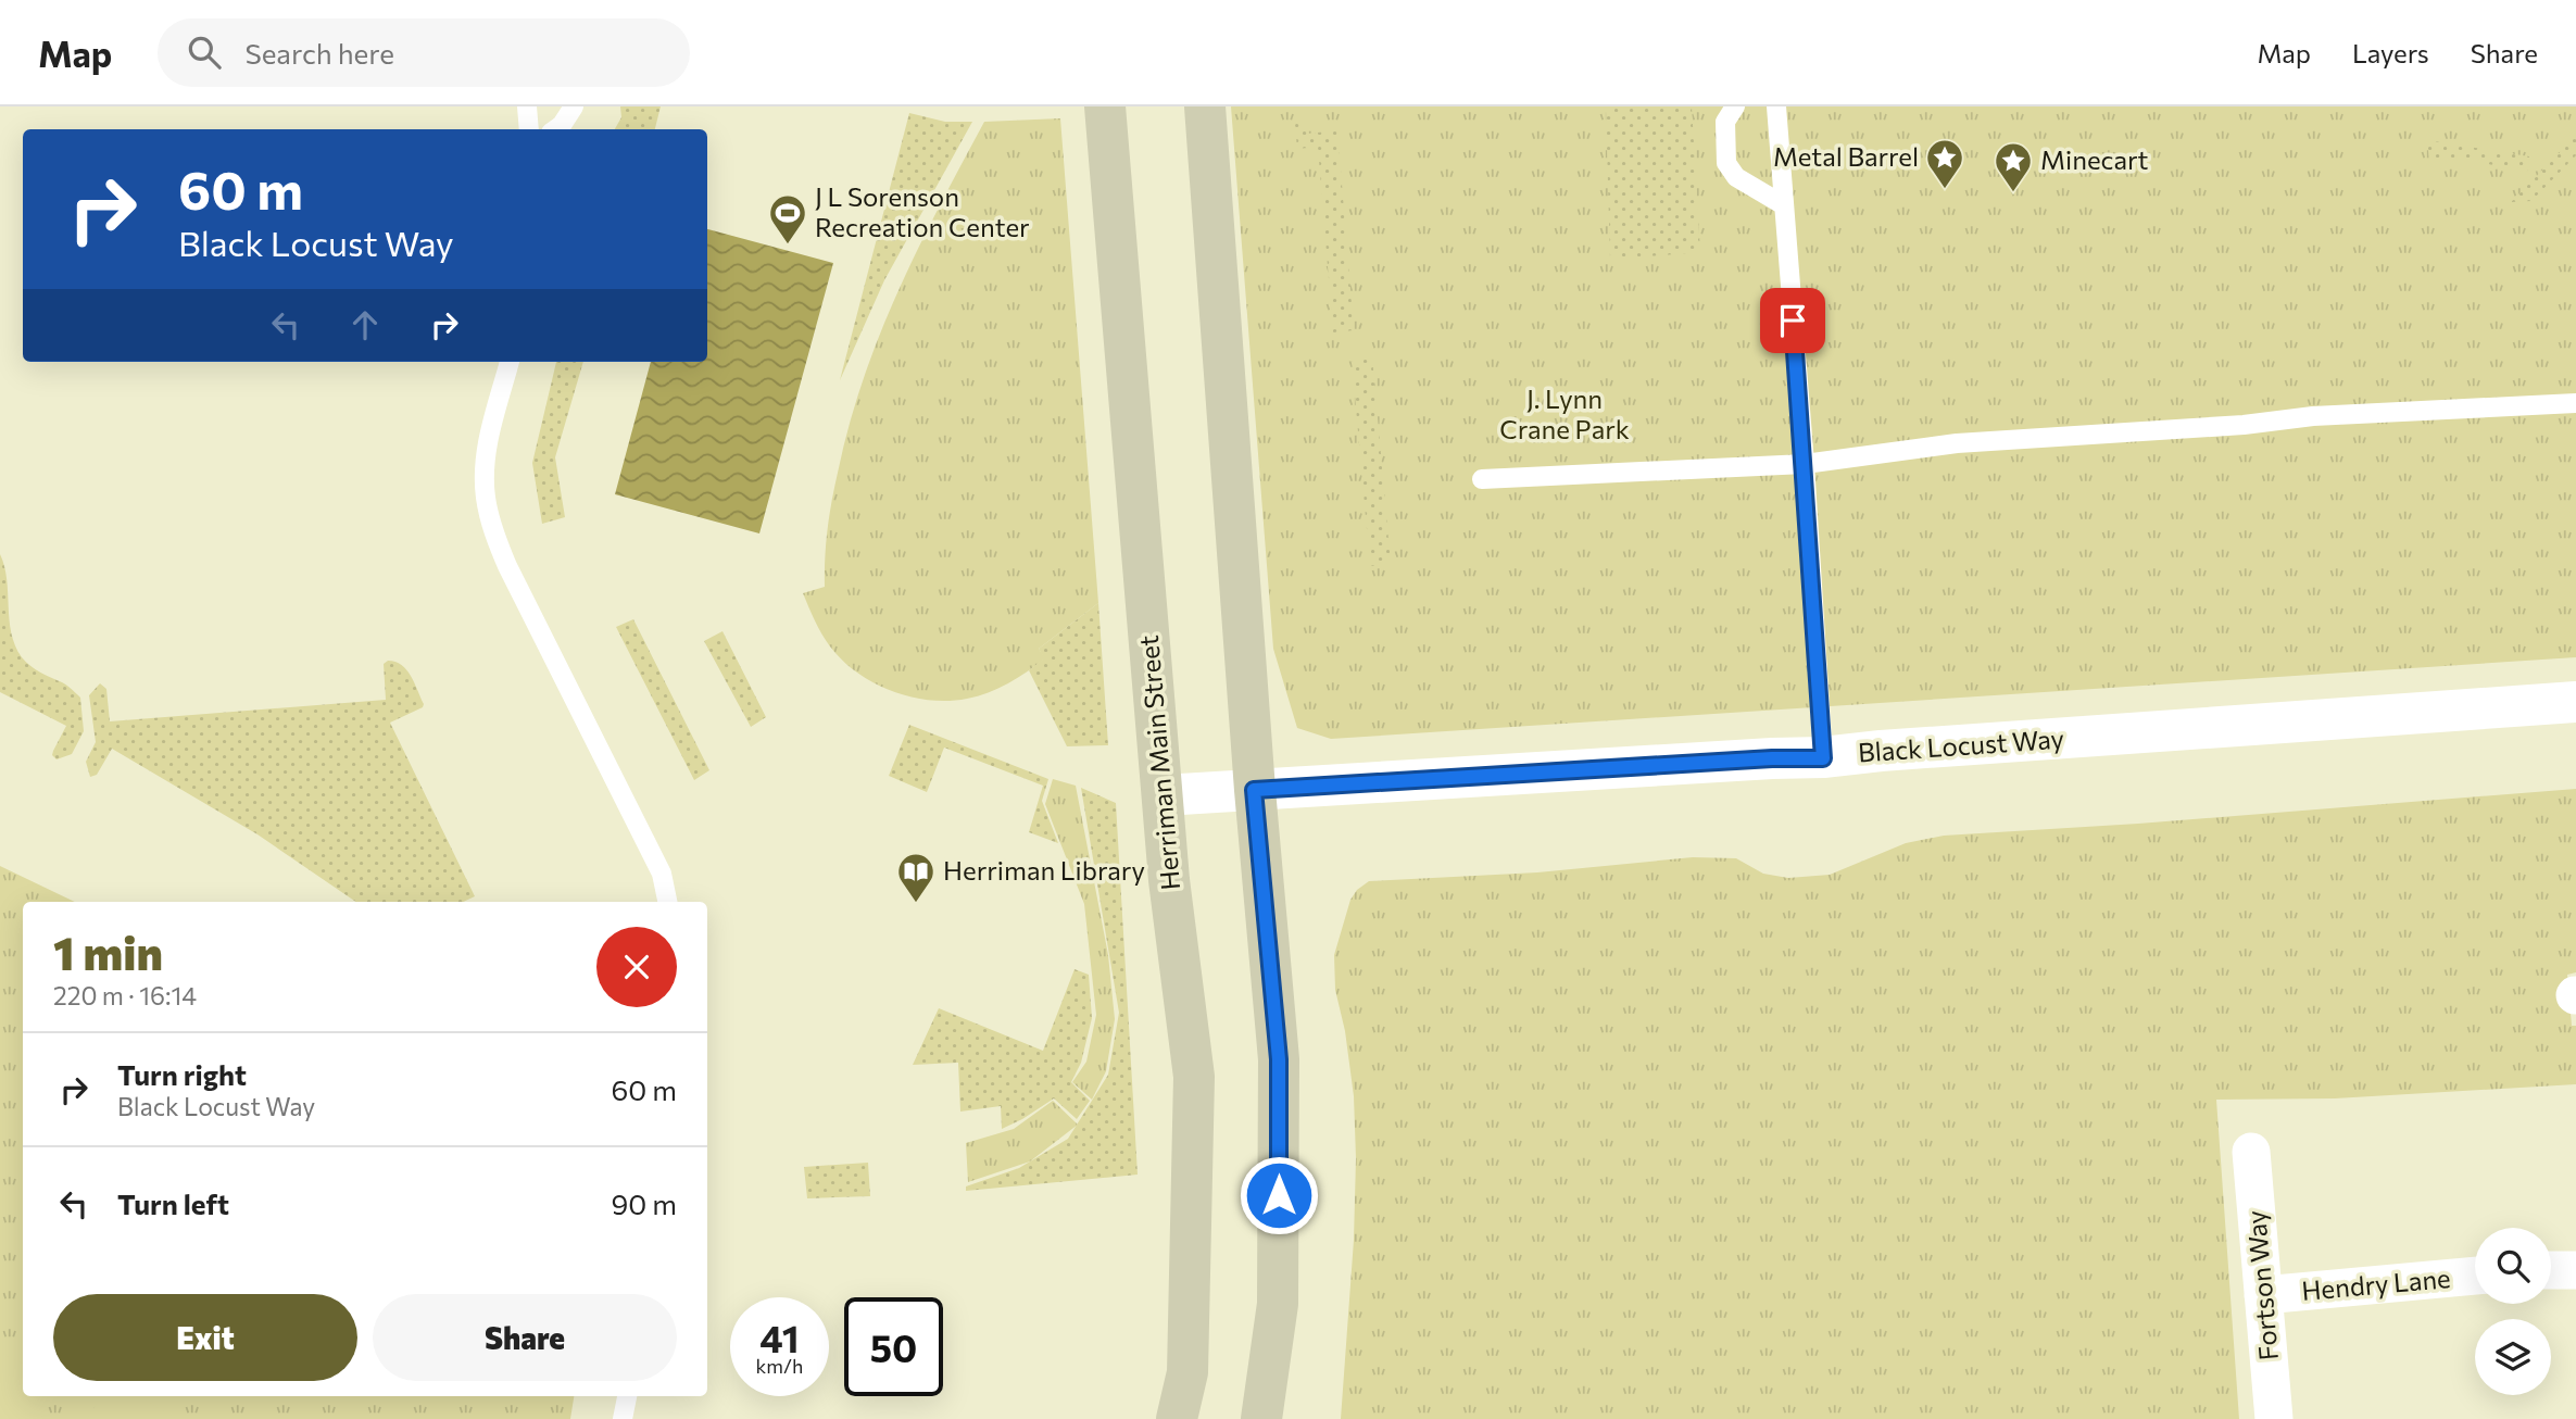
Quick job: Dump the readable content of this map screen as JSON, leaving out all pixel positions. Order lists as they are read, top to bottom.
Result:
{
  "streets": {
    "main road": ["Herriman Main Street"],
    "street": ["Black Locust Way", "Fortson Way", "Hendry Lane"]
  },
  "crossings": [
    ["Black Locust Way", "Herriman Main Street"],
    ["Fortson Way", "Hendry Lane"]
  ],
  "parks": ["J. Lynn Crane Park"],
  "places": {
    "place": ["Metal Barrel", "Minecart"],
    "sports": ["J L Sorenson Recreation Center"],
    "library": ["Herriman Library"]
  },
  "page": {
    "header": "Map",
    "search": "Search here",
    "nav": ["Map", "Layers", "Share"],
    "turn": ["60 m", "Black Locust Way"],
    "heading": ["1 min", "220 m · 16:14"],
    "list": [
      {
        "name": "Turn right",
        "note": "Black Locust Way",
        "value": "60 m"
      },
      {
        "name": "Turn left",
        "value": "90 m"
      }
    ],
    "buttons": ["Exit", "Share"],
    "speed": "41 km/h",
    "limit": "50"
  }
}
